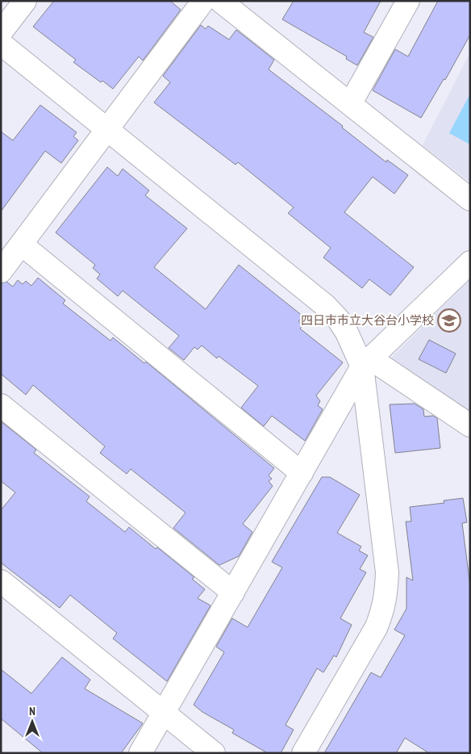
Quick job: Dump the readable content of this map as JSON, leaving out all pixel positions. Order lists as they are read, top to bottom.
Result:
{
  "places": {
    "school or university": ["四日市市立大谷台小学校"]
  },
  "north": "top"
}
